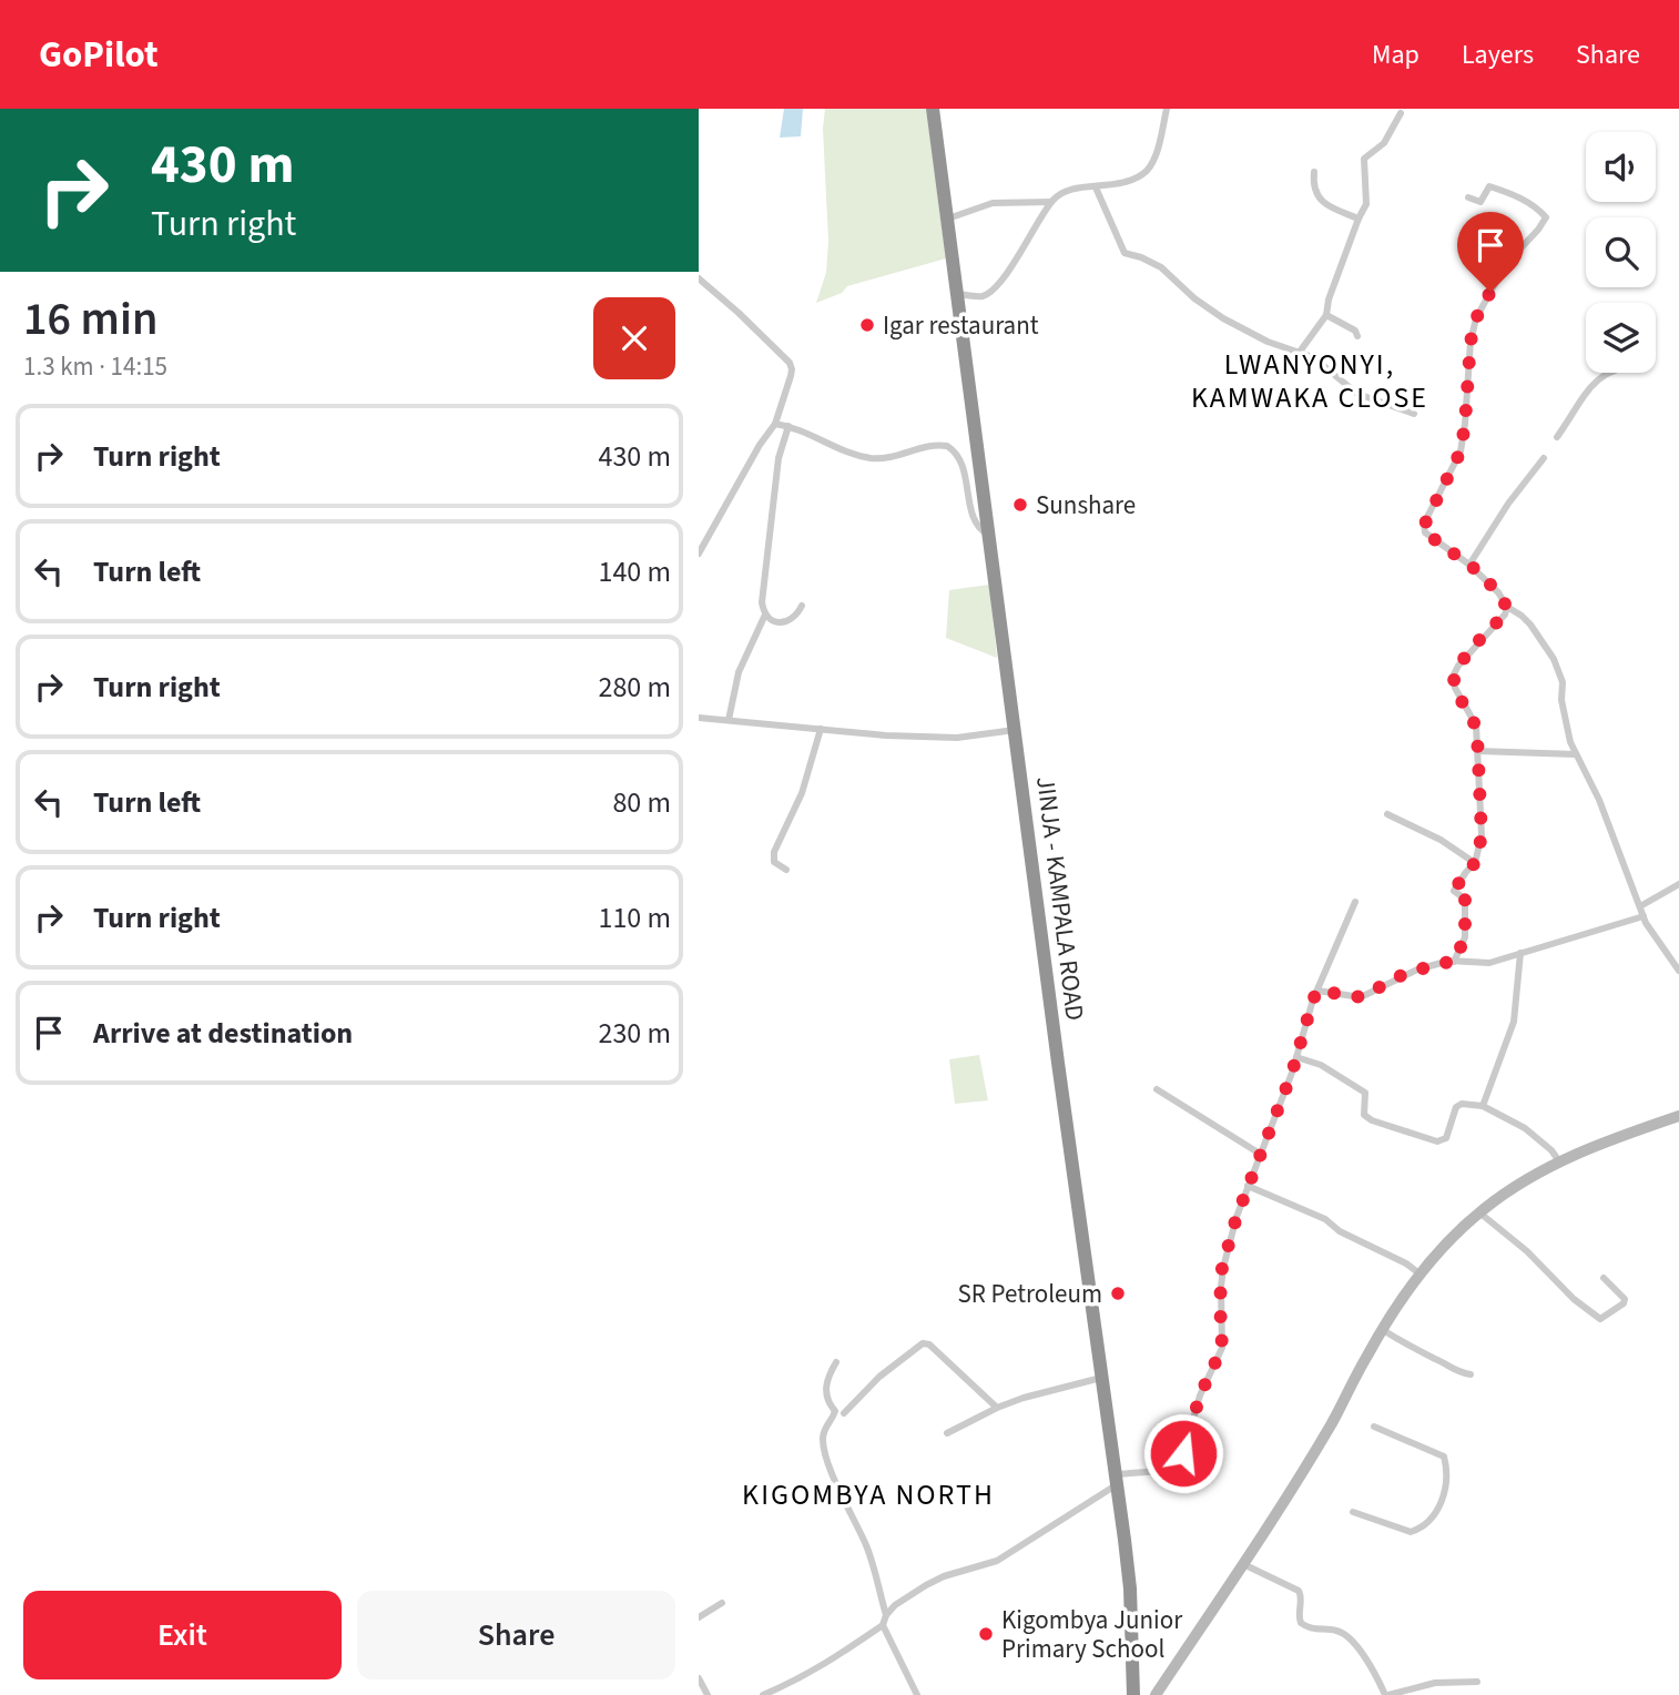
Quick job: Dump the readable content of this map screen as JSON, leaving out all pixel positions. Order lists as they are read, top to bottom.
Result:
{
  "streets": {
    "highway": ["JINJA - KAMPALA ROAD"]
  },
  "districts": ["LWANYONYI, KAMWAKA CLOSE", "KIGOMBYA NORTH"],
  "places": [
    "Igar restaurant",
    "Sunshare",
    "SR Petroleum",
    "Kigombya Junior Primary School"
  ],
  "page": {
    "header": "GoPilot",
    "nav": ["Map", "Layers", "Share"],
    "turn": ["430 m", "Turn right"],
    "heading": ["16 min", "1.3 km · 14:15"],
    "list": [
      {
        "name": "Turn right",
        "value": "430 m"
      },
      {
        "name": "Turn left",
        "value": "140 m"
      },
      {
        "name": "Turn right",
        "value": "280 m"
      },
      {
        "name": "Turn left",
        "value": "80 m"
      },
      {
        "name": "Turn right",
        "value": "110 m"
      },
      {
        "name": "Arrive at destination",
        "value": "230 m"
      }
    ],
    "buttons": ["Exit", "Share"]
  }
}
